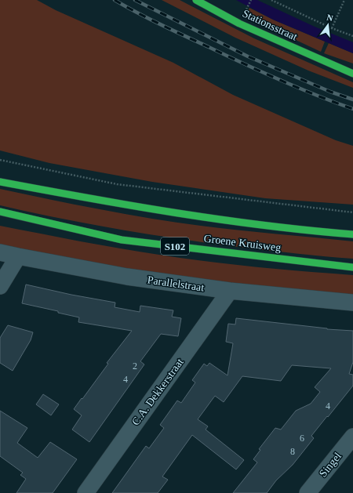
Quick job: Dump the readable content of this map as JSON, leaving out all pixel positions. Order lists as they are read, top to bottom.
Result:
{
  "streets": {
    "main road": ["Stationsstraat", "Groene Kruisweg", "S102"],
    "street": ["Parallelstraat", "C.A. Dekkerstraat", "Singel"]
  },
  "crossings": [
    ["Parallelstraat", "C.A. Dekkerstraat"]
  ],
  "house_numbers": [
    "2",
    "4",
    "4",
    "6",
    "8"
  ],
  "north": "top"
}
